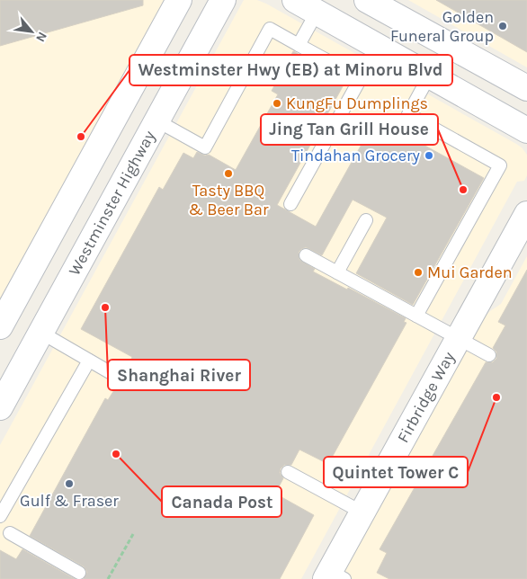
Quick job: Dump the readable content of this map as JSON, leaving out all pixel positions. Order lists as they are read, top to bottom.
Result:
{
  "streets": {
    "street": ["Westminster Highway", "Firbridge Way"]
  },
  "places": [
    "Golden Funeral Group",
    "KungFu Dumplings",
    "Westminster Hwy (EB) at Minoru Blvd",
    "Tindahan Grocery",
    "Tasty BBQ & Beer Bar",
    "Jing Tan Grill House",
    "Mui Garden",
    "Shanghai River",
    "Quintet Tower C",
    "Canada Post",
    "Gulf & Fraser"
  ],
  "north": "bottom right"
}
